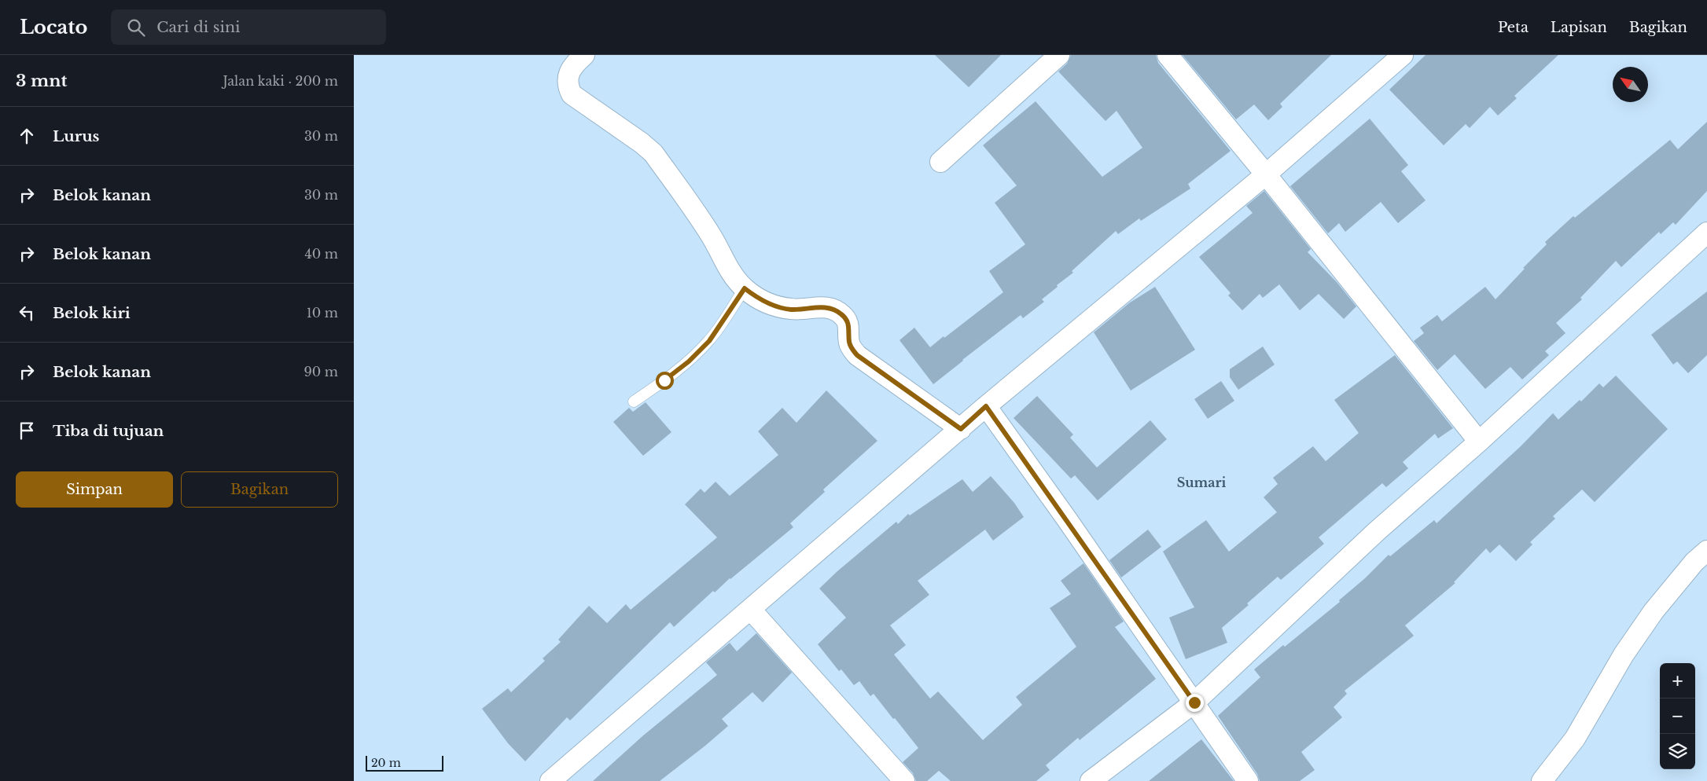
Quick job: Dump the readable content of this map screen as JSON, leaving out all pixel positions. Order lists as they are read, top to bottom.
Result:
{
  "districts": ["Sumari"],
  "scale_bar": "20 m",
  "north": "top left",
  "page": {
    "header": "Locato",
    "search": "Cari di sini",
    "nav": ["Peta", "Lapisan", "Bagikan"],
    "heading": ["3 mnt", "Jalan kaki · 200 m"],
    "list": [
      ["Lurus", "30 m"],
      ["Belok kanan", "30 m"],
      ["Belok kanan", "40 m"],
      ["Belok kiri", "10 m"],
      ["Belok kanan", "90 m"],
      "Tiba di tujuan"
    ],
    "buttons": ["Simpan", "Bagikan"],
    "map_buttons": ["+", "−"],
    "scale": "20 m"
  }
}
